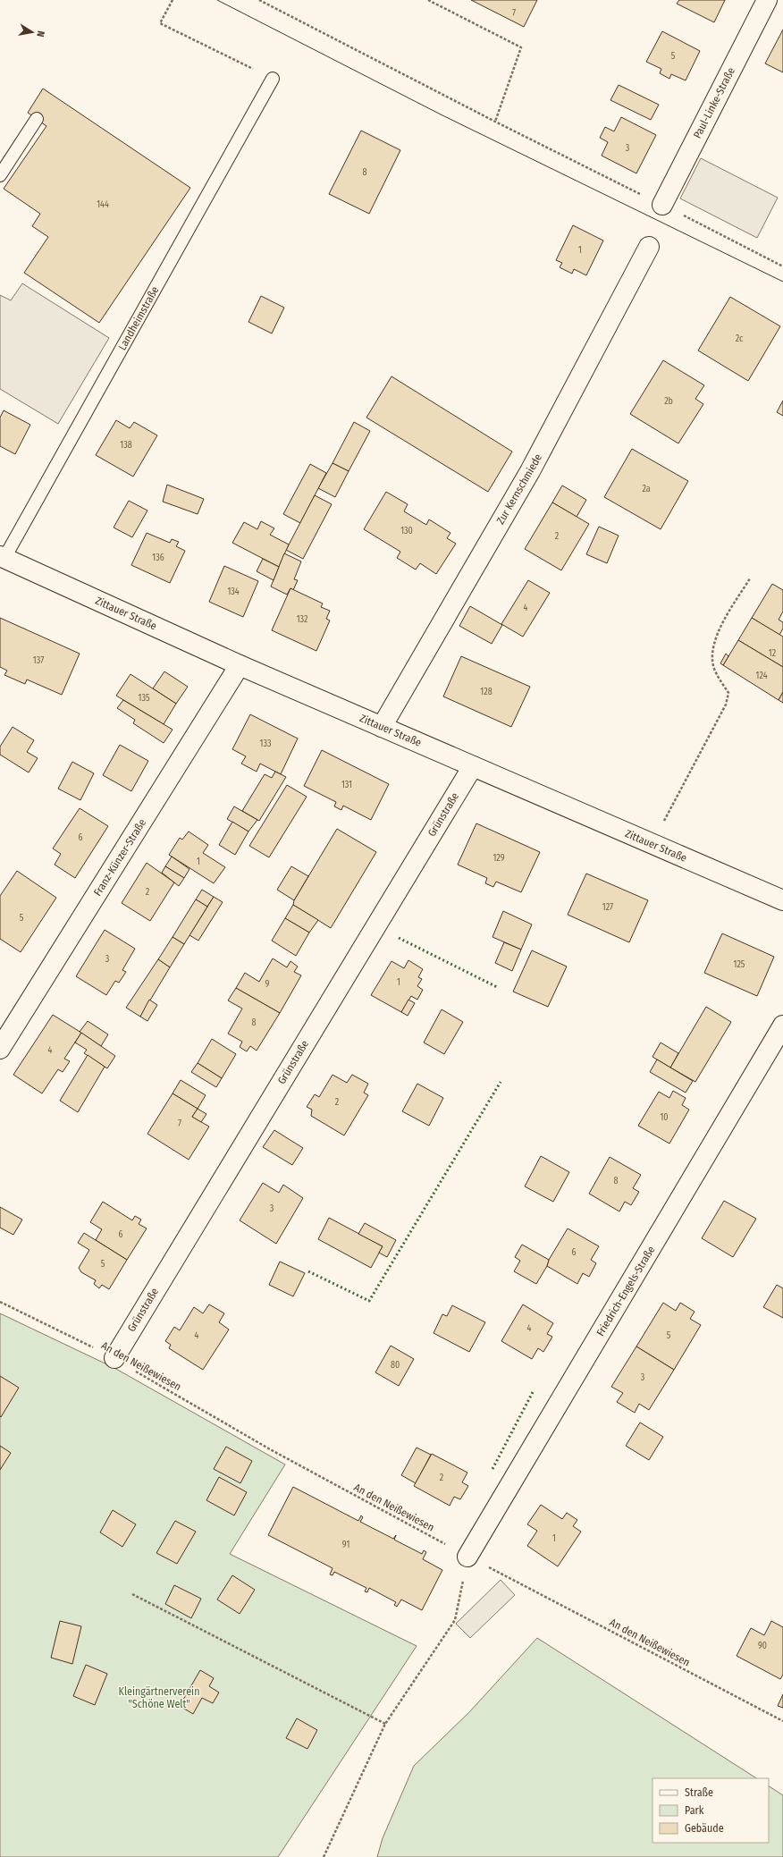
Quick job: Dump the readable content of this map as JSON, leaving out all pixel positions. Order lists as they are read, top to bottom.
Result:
{
  "streets": {
    "street": [
      "Paul-Linke-Straße",
      "Zur Kernschmiede",
      "Zittauer Straße",
      "Grünstraße",
      "Franz-Künzer-Straße",
      "Friedrich-Engels-Straße"
    ],
    "lane": ["Landheimstraße"],
    "path": ["An den Neißewiesen"]
  },
  "crossings": [
    ["Landheimstraße", "Zittauer Straße"],
    ["Zur Kernschmiede", "Zittauer Straße"],
    ["Zittauer Straße", "Grünstraße"],
    ["Zittauer Straße", "Franz-Künzer-Straße"],
    ["Grünstraße", "An den Neißewiesen"],
    ["Friedrich-Engels-Straße", "An den Neißewiesen"]
  ],
  "parks": ["Kleingärtnerverein \"Schöne Welt\""],
  "house_numbers": [
    "7",
    "5",
    "3",
    "8",
    "144",
    "1",
    "2c",
    "2b",
    "138",
    "2a",
    "130",
    "2",
    "136",
    "134",
    "4",
    "132",
    "12",
    "137",
    "124",
    "128",
    "135",
    "133",
    "131",
    "6",
    "129",
    "1",
    "2",
    "127",
    "5",
    "3",
    "125",
    "1",
    "9",
    "8",
    "4",
    "2",
    "10",
    "7",
    "8",
    "3",
    "6",
    "6",
    "5",
    "4",
    "4",
    "5",
    "80",
    "3",
    "2",
    "1",
    "91",
    "90"
  ],
  "legend": ["Straße", "Park", "Gebäude"],
  "north": "right"
}
